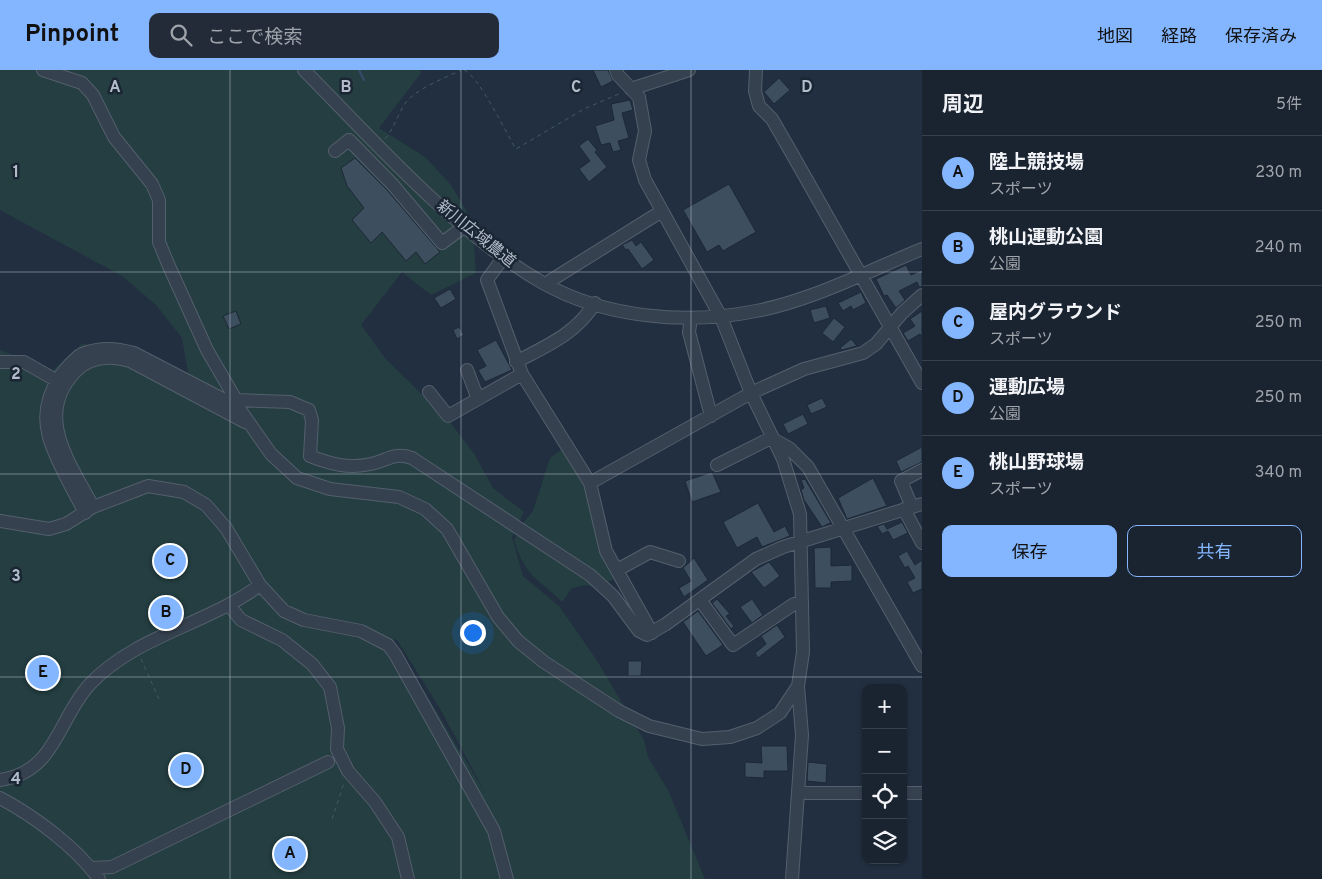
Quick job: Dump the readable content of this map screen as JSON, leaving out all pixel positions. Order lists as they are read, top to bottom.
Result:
{
  "streets": {
    "street": ["新川広域農道"]
  },
  "page": {
    "header": "Pinpoint",
    "search": "ここで検索",
    "nav": ["地図", "経路", "保存済み"],
    "heading": ["周辺", "5件"],
    "list": [
      {
        "mark": "A",
        "name": "陸上競技場",
        "note": "スポーツ",
        "value": "230 m"
      },
      {
        "mark": "B",
        "name": "桃山運動公園",
        "note": "公園",
        "value": "240 m"
      },
      {
        "mark": "C",
        "name": "屋内グラウンド",
        "note": "スポーツ",
        "value": "250 m"
      },
      {
        "mark": "D",
        "name": "運動広場",
        "note": "公園",
        "value": "250 m"
      },
      {
        "mark": "E",
        "name": "桃山野球場",
        "note": "スポーツ",
        "value": "340 m"
      }
    ],
    "buttons": ["保存", "共有"],
    "pins": [
      "C",
      "B",
      "E",
      "D",
      "A"
    ],
    "map_buttons": ["+", "−"]
  },
  "grid": {
    "columns": [
      "A",
      "B",
      "C",
      "D"
    ],
    "rows": [
      "1",
      "2",
      "3",
      "4"
    ]
  }
}
